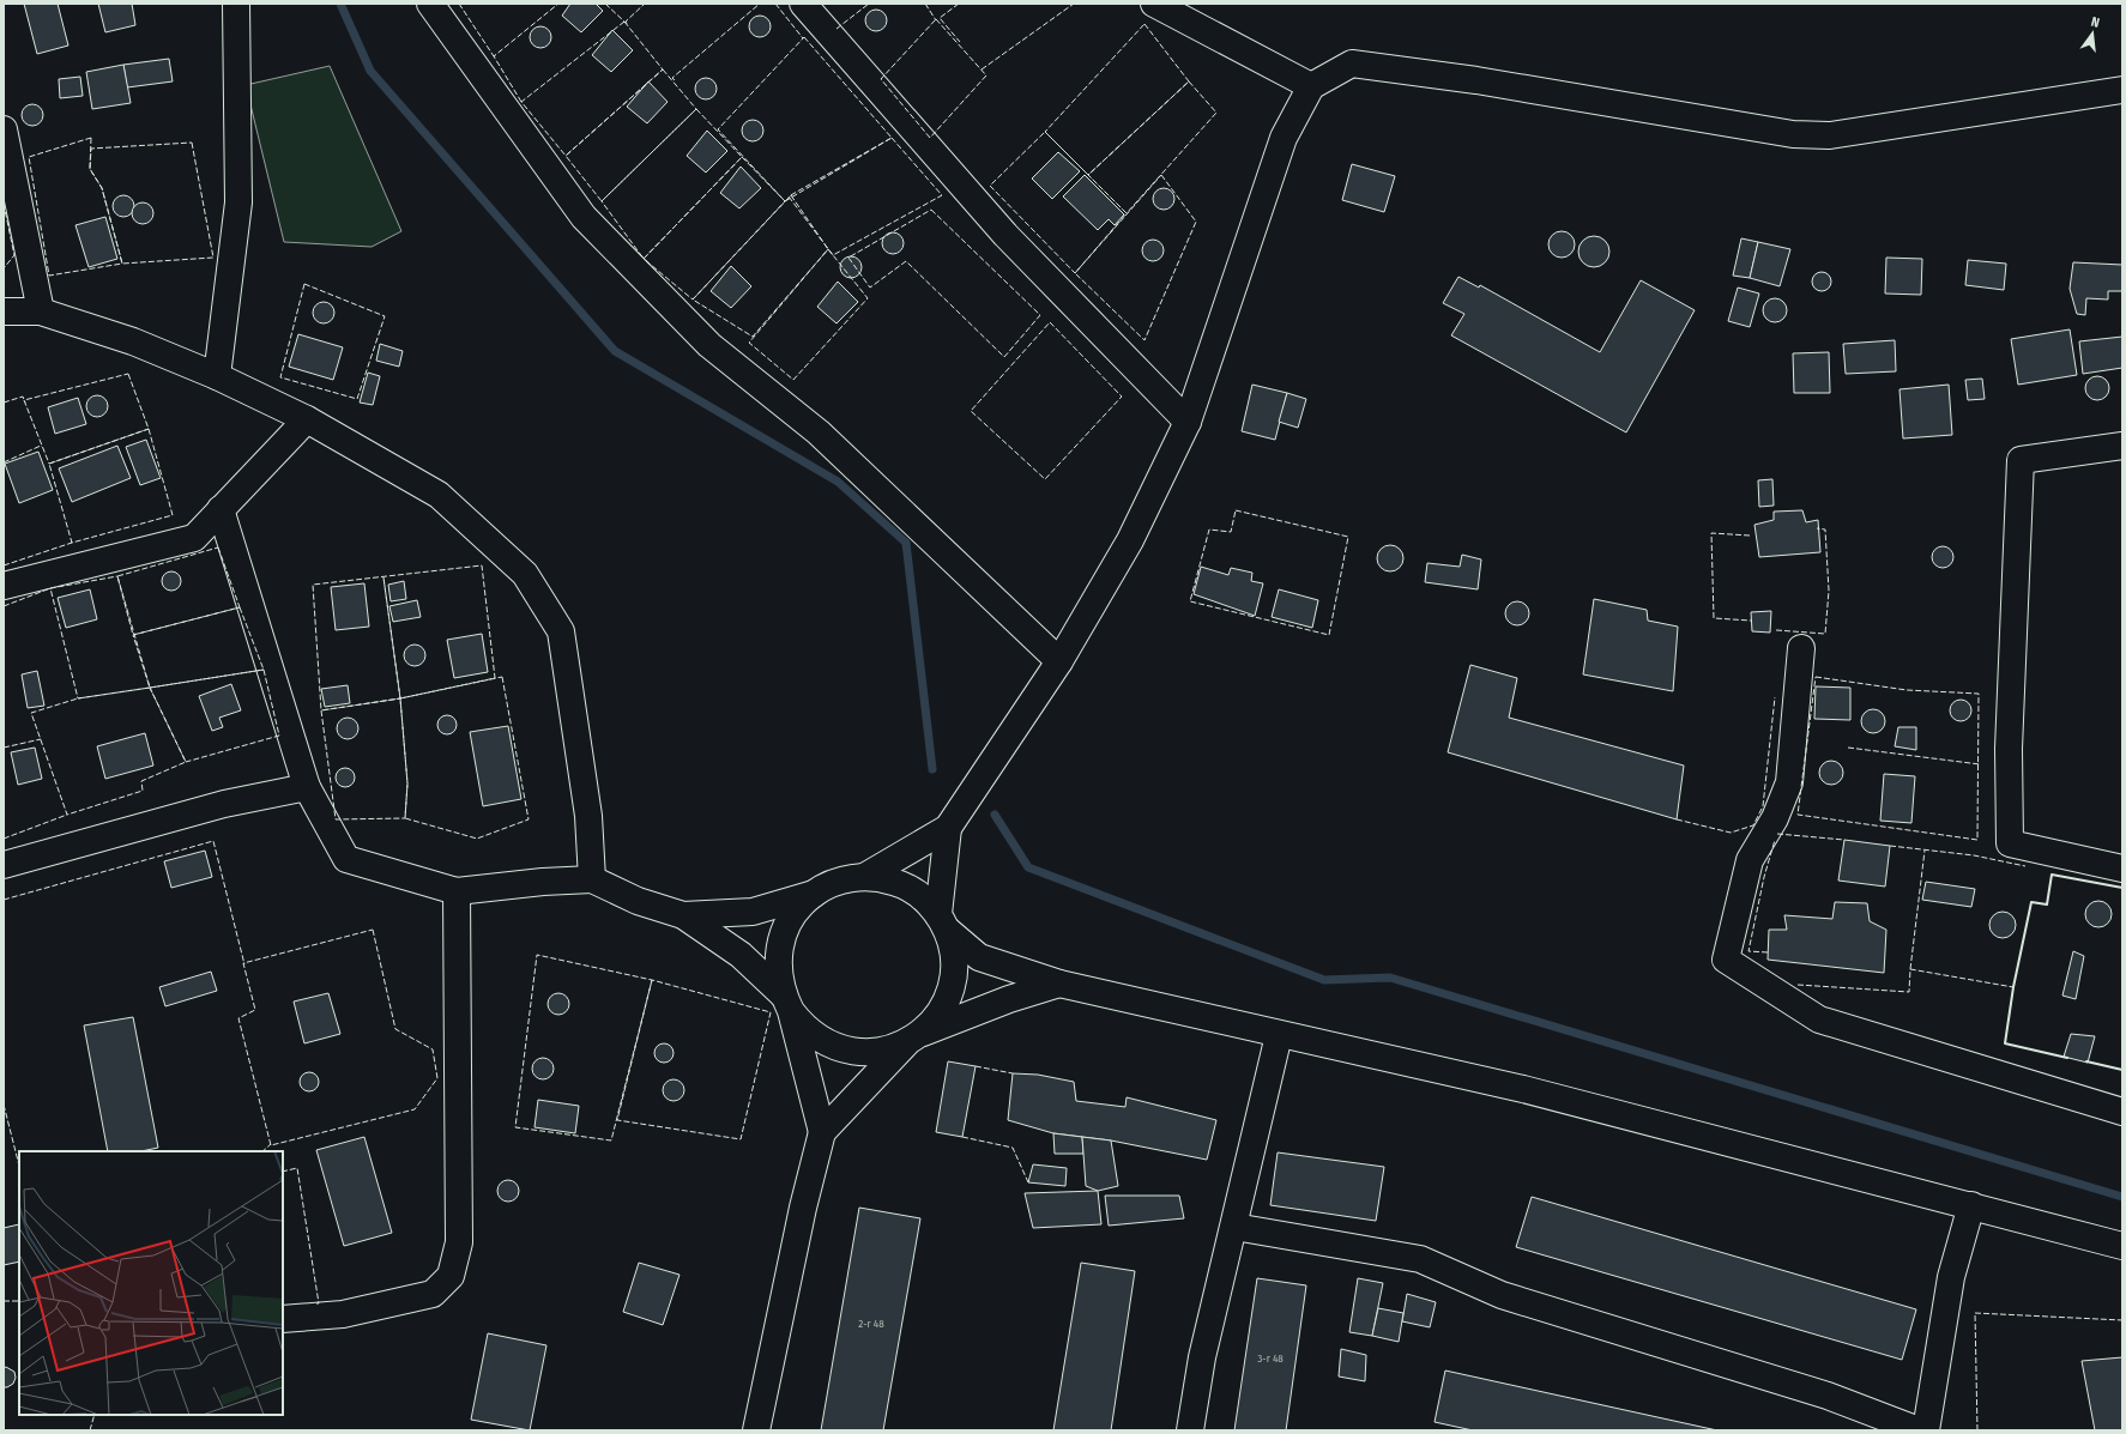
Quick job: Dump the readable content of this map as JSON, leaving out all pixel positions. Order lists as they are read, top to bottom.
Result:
{
  "house_numbers": ["2-r 48", "3-r 48"],
  "north": "top"
}
